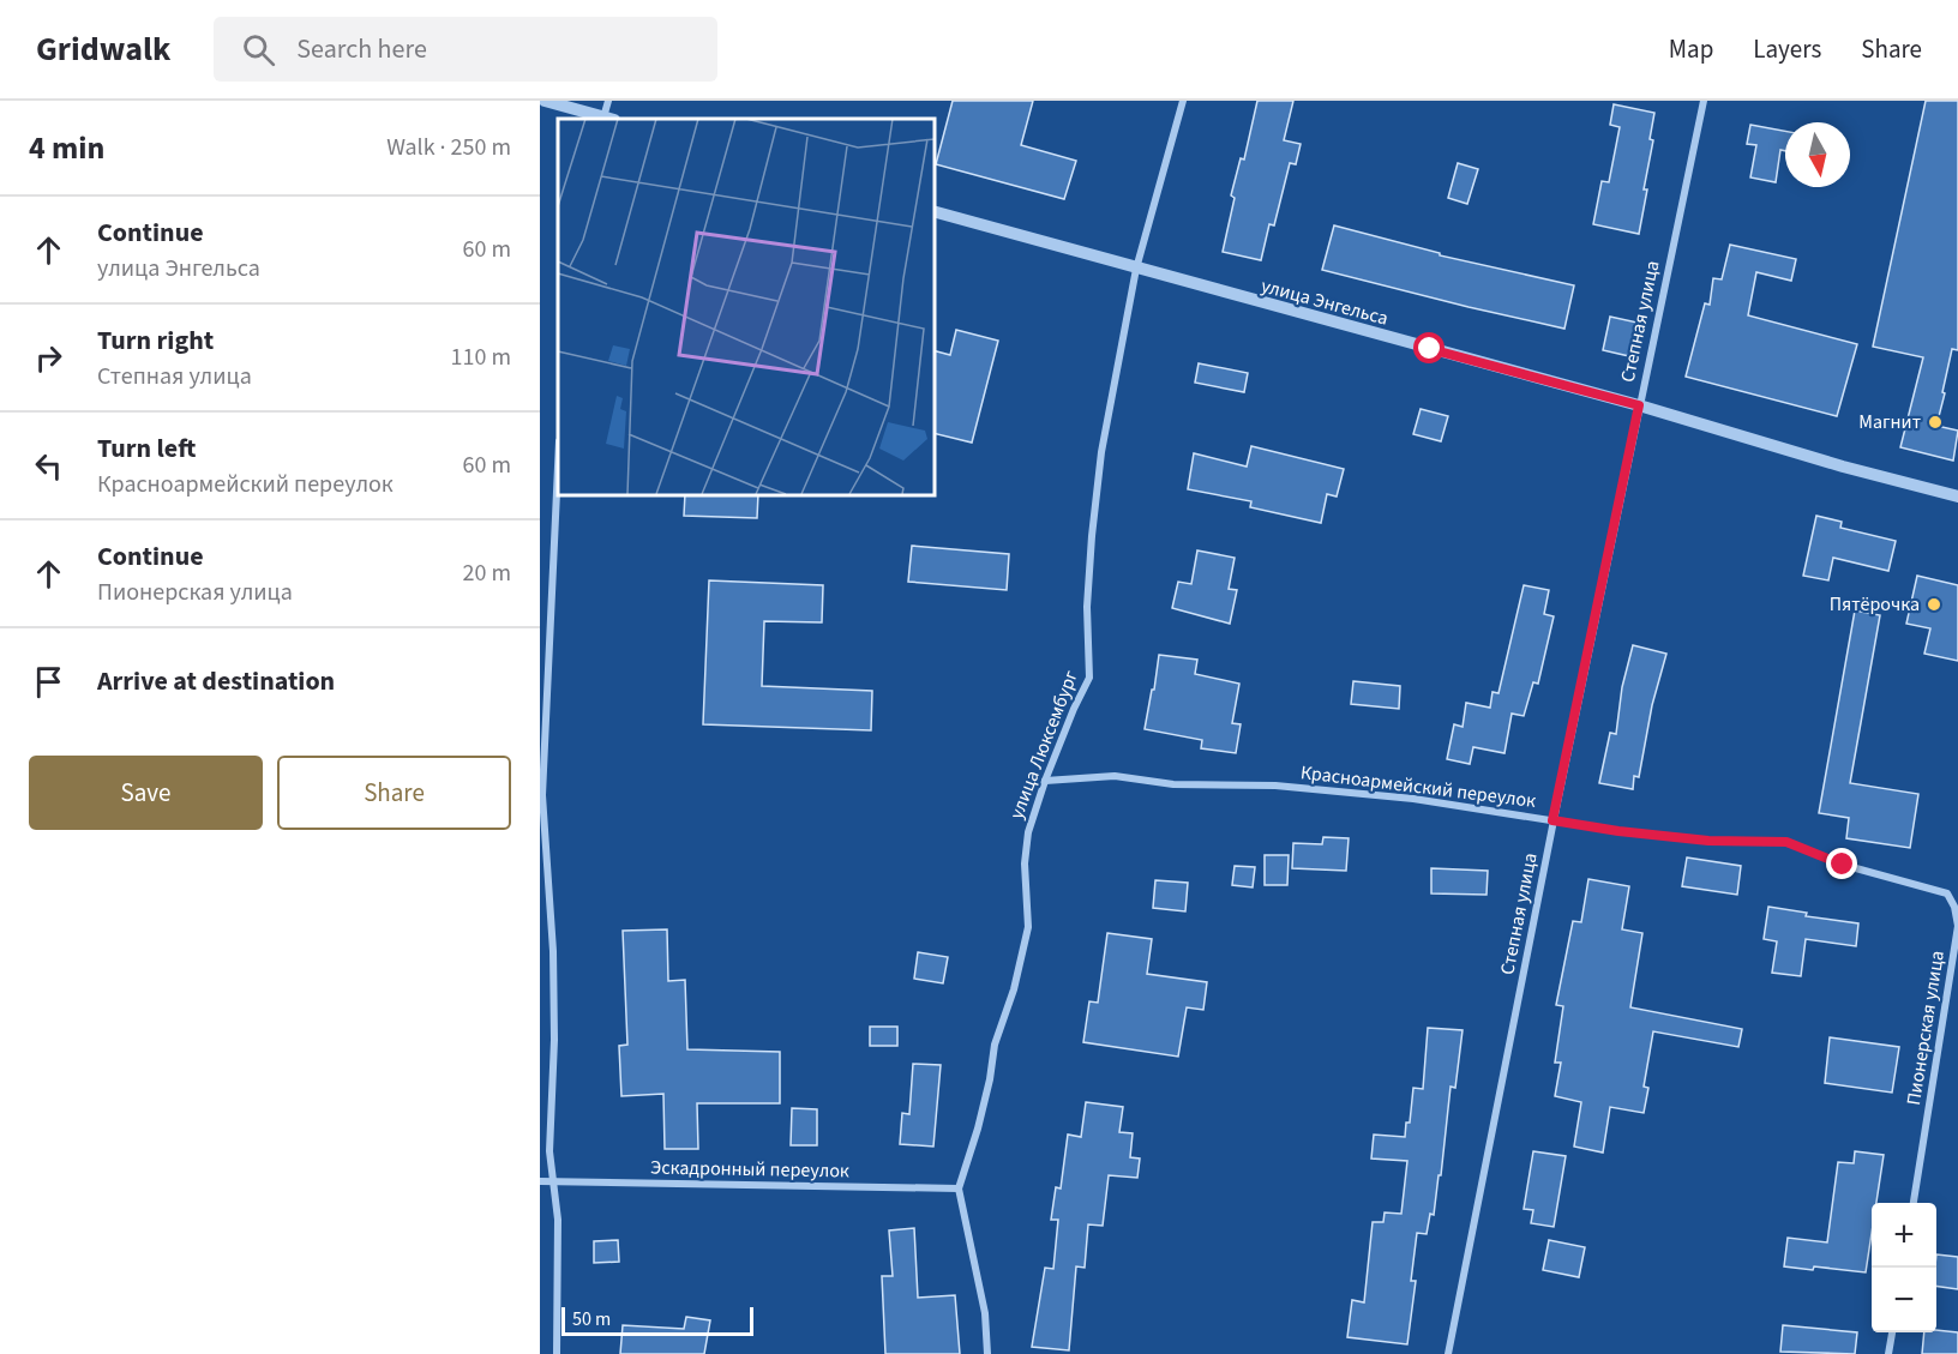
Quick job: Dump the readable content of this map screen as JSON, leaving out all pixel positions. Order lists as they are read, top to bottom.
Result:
{
  "streets": {
    "street": [
      "улица Энгельса",
      "Степная улица",
      "улица Люксембург",
      "Красноармейский переулок",
      "Пионерская улица",
      "Эскадронный переулок"
    ]
  },
  "crossings": [
    ["улица Энгельса", "Степная улица"],
    ["улица Энгельса", "улица Люксембург"],
    ["Степная улица", "Красноармейский переулок"],
    ["улица Люксембург", "Красноармейский переулок"],
    ["улица Люксембург", "Эскадронный переулок"],
    ["Красноармейский переулок", "Пионерская улица"]
  ],
  "places": ["Магнит", "Пятёрочка"],
  "scale_bar": "50 m",
  "north": "bottom",
  "page": {
    "header": "Gridwalk",
    "search": "Search here",
    "nav": ["Map", "Layers", "Share"],
    "heading": ["4 min", "Walk · 250 m"],
    "list": [
      ["Continue", "улица Энгельса", "60 m"],
      ["Turn right", "Степная улица", "110 m"],
      ["Turn left", "Красноармейский переулок", "60 m"],
      ["Continue", "Пионерская улица", "20 m"],
      "Arrive at destination"
    ],
    "buttons": ["Save", "Share"],
    "map_buttons": ["+", "−"],
    "scale": "50 m"
  }
}
